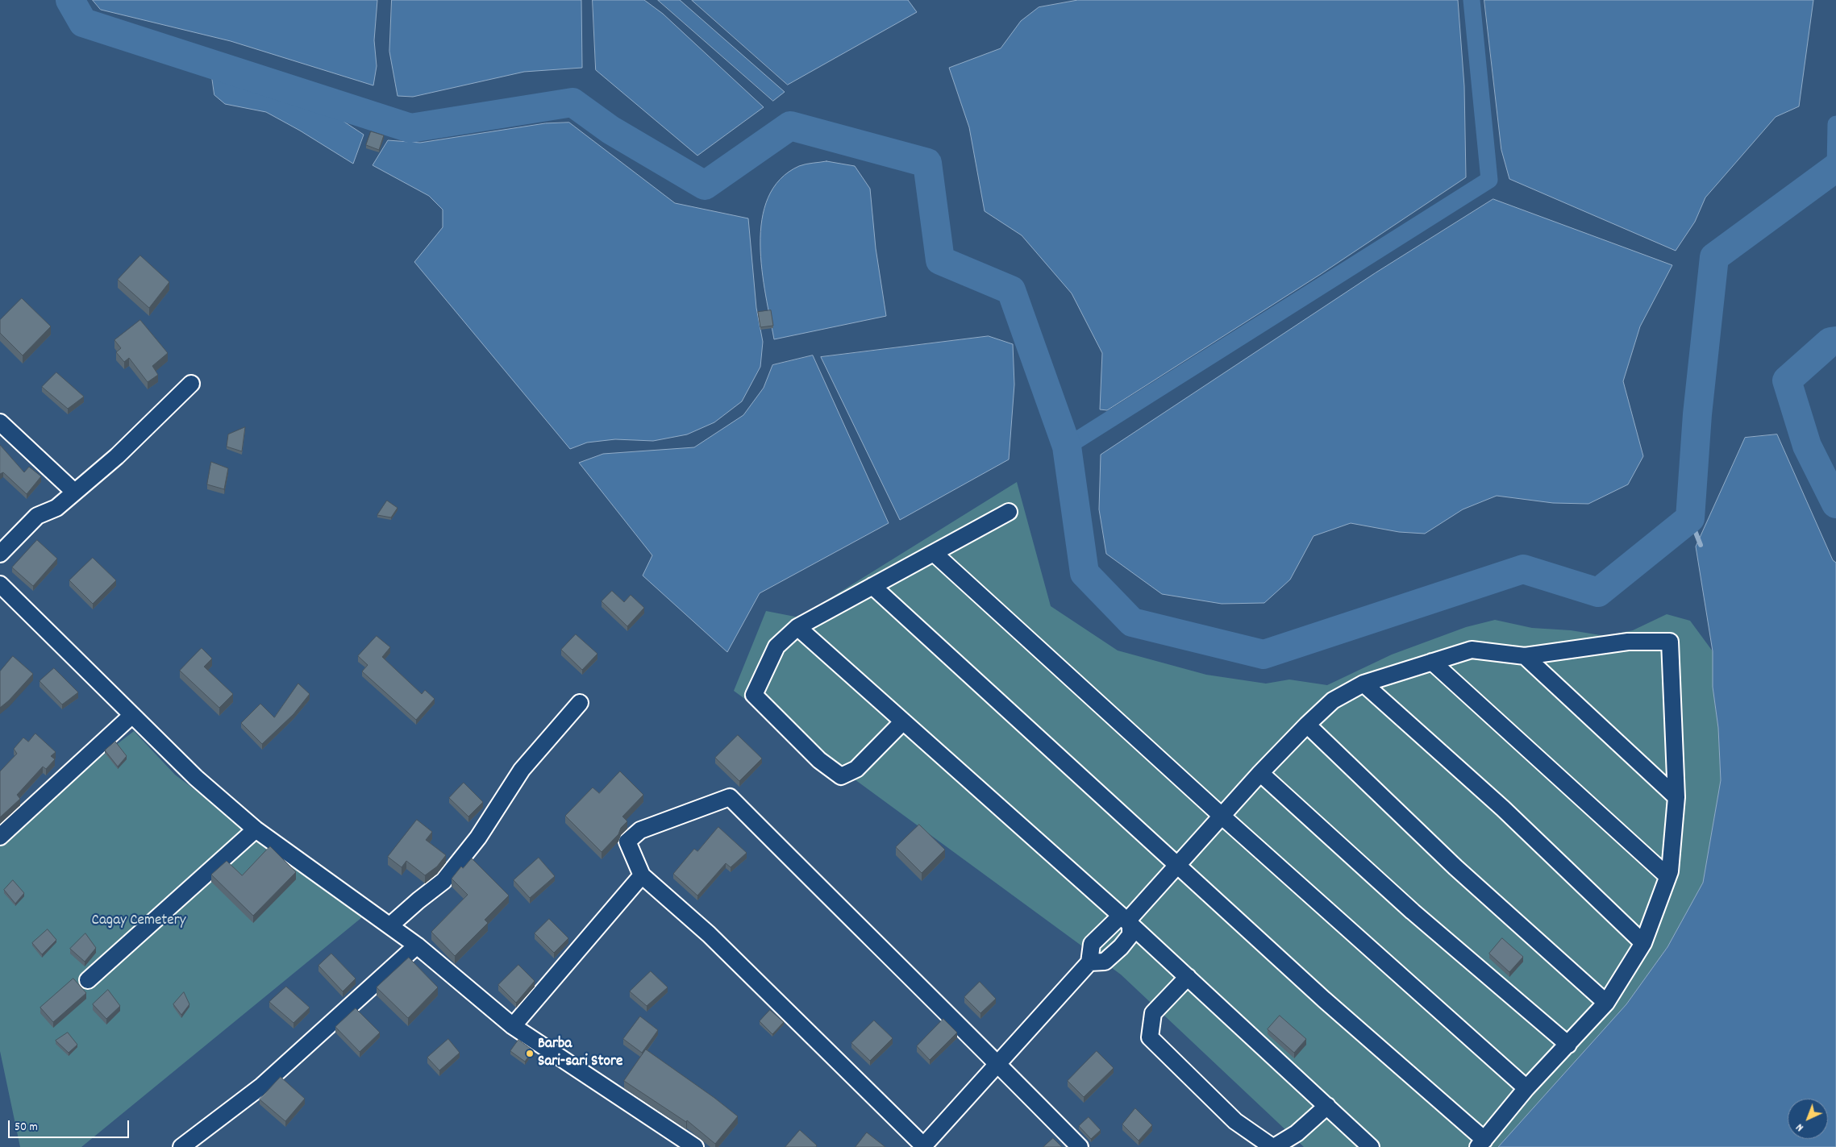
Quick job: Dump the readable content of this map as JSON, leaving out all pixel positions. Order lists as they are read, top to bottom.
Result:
{
  "parks": ["Cagay Cemetery"],
  "places": ["Barba Sari-sari Store"],
  "scale_bar": "50 m",
  "north": "bottom left"
}
